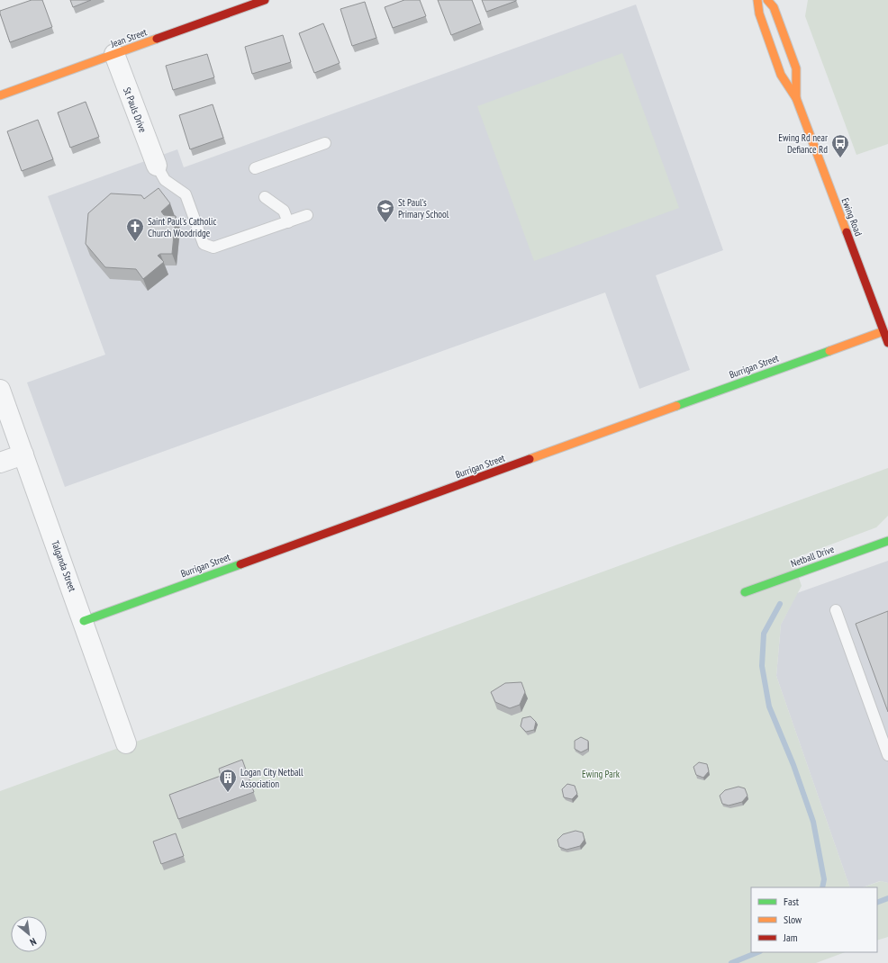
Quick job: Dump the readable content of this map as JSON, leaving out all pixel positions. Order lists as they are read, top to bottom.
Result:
{
  "streets": {
    "street": [
      "Jean Street",
      "St Pauls Drive",
      "Ewing Road",
      "Burrigan Street",
      "Netball Drive",
      "Talganda Street"
    ]
  },
  "crossings": [
    ["Jean Street", "St Pauls Drive"],
    ["Ewing Road", "Burrigan Street"],
    ["Burrigan Street", "Talganda Street"]
  ],
  "parks": ["Ewing Park"],
  "places": {
    "bus stop": ["Ewing Rd near Defiance Rd"],
    "school or university": ["St Paul's Primary School"],
    "church": ["Saint Paul's Catholic Church Woodridge"],
    "building": ["Logan City Netball Association"]
  },
  "legend": ["Fast", "Slow", "Jam"],
  "north": "bottom right"
}
